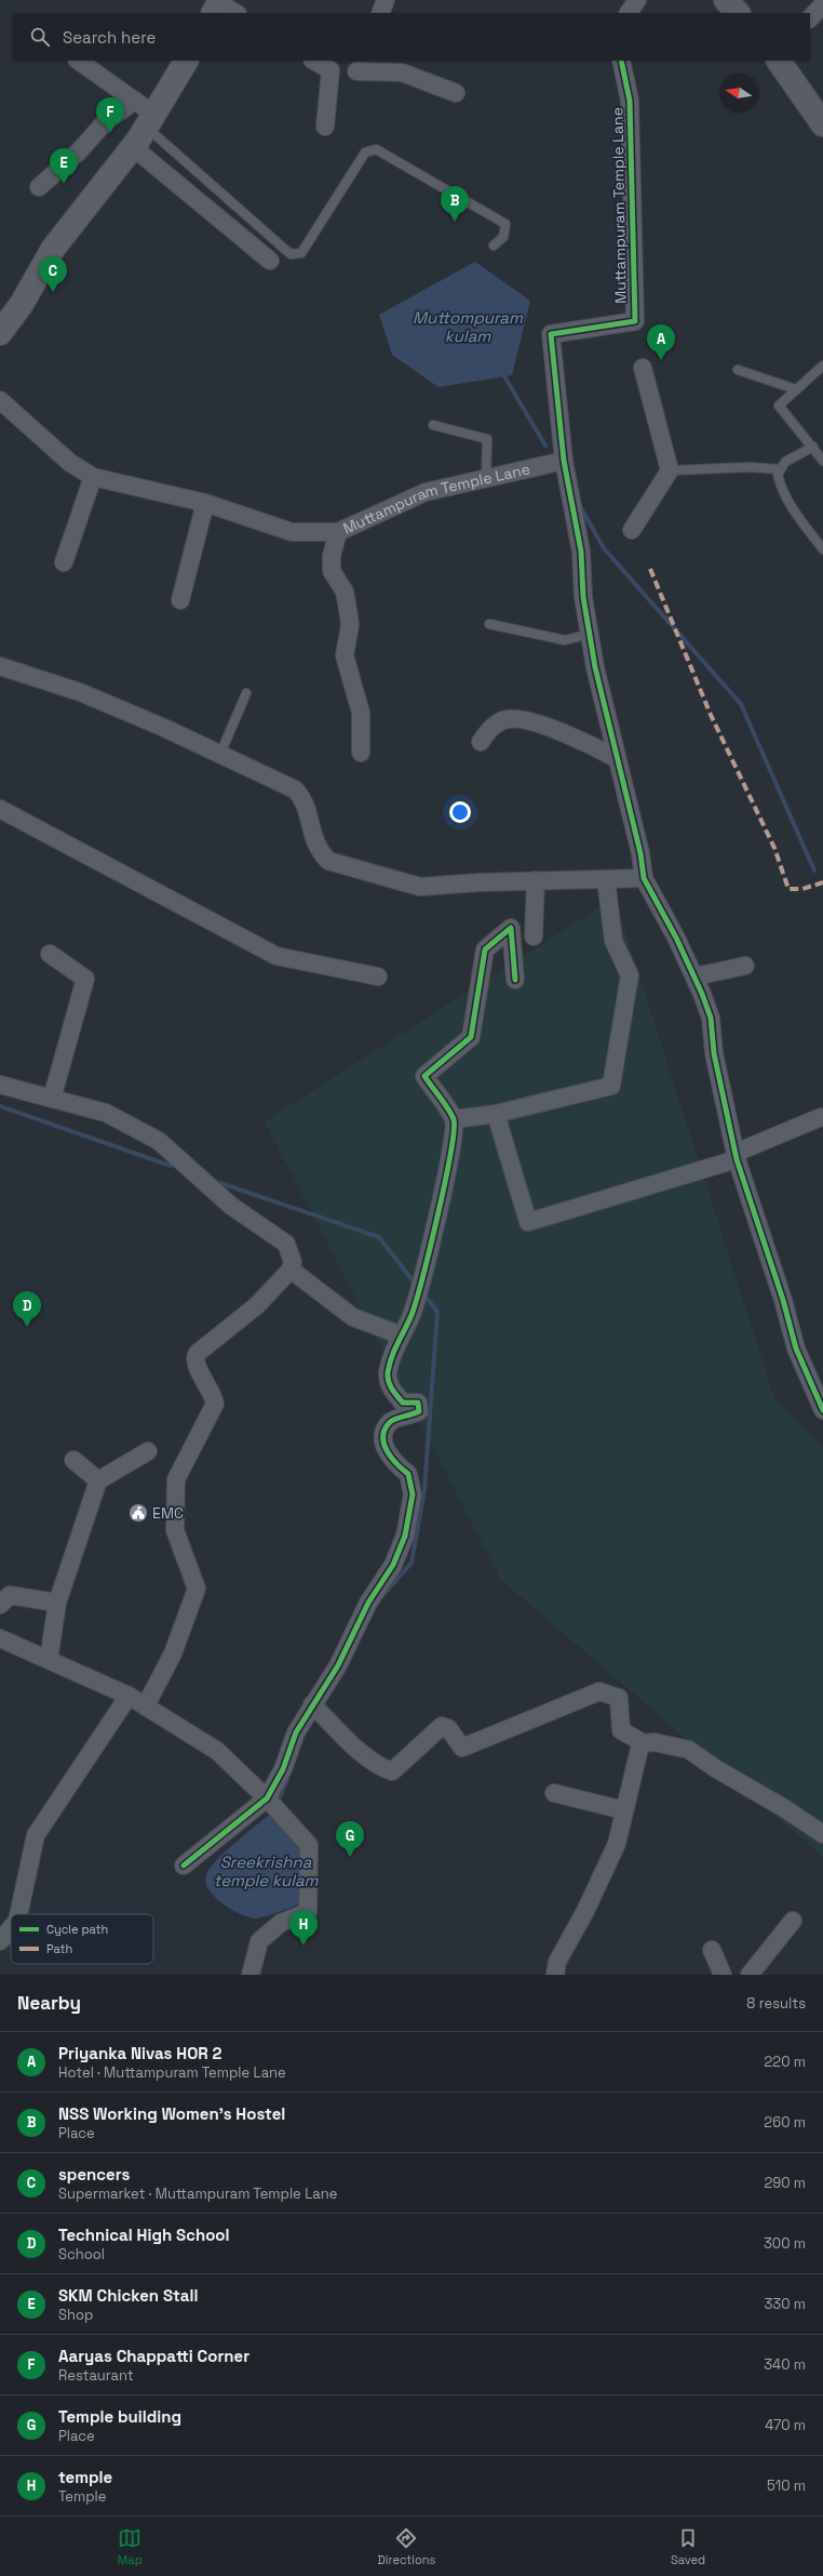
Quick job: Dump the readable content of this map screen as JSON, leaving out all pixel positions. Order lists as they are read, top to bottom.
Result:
{
  "streets": {
    "street": ["Muttampuram Temple Lane"]
  },
  "water": ["Muttompuram kulam", "Sreekrishna temple kulam"],
  "places": {
    "public building": ["EMC"]
  },
  "legend": ["Cycle path", "Path"],
  "north": "left",
  "page": {
    "search": "Search here",
    "pins": [
      "F",
      "E",
      "B",
      "C",
      "A",
      "D",
      "G",
      "H"
    ],
    "heading": ["Nearby", "8 results"],
    "list": [
      {
        "mark": "A",
        "name": "Priyanka Nivas HOR 2",
        "note": "Hotel · Muttampuram Temple Lane",
        "value": "220 m"
      },
      {
        "mark": "B",
        "name": "NSS Working Women's Hostel",
        "note": "Place",
        "value": "260 m"
      },
      {
        "mark": "C",
        "name": "spencers",
        "note": "Supermarket · Muttampuram Temple Lane",
        "value": "290 m"
      },
      {
        "mark": "D",
        "name": "Technical High School",
        "note": "School",
        "value": "300 m"
      },
      {
        "mark": "E",
        "name": "SKM Chicken Stall",
        "note": "Shop",
        "value": "330 m"
      },
      {
        "mark": "F",
        "name": "Aaryas Chappatti Corner",
        "note": "Restaurant",
        "value": "340 m"
      },
      {
        "mark": "G",
        "name": "Temple building",
        "note": "Place",
        "value": "470 m"
      },
      {
        "mark": "H",
        "name": "temple",
        "note": "Temple",
        "value": "510 m"
      }
    ],
    "nav": ["Map", "Directions", "Saved"]
  }
}
